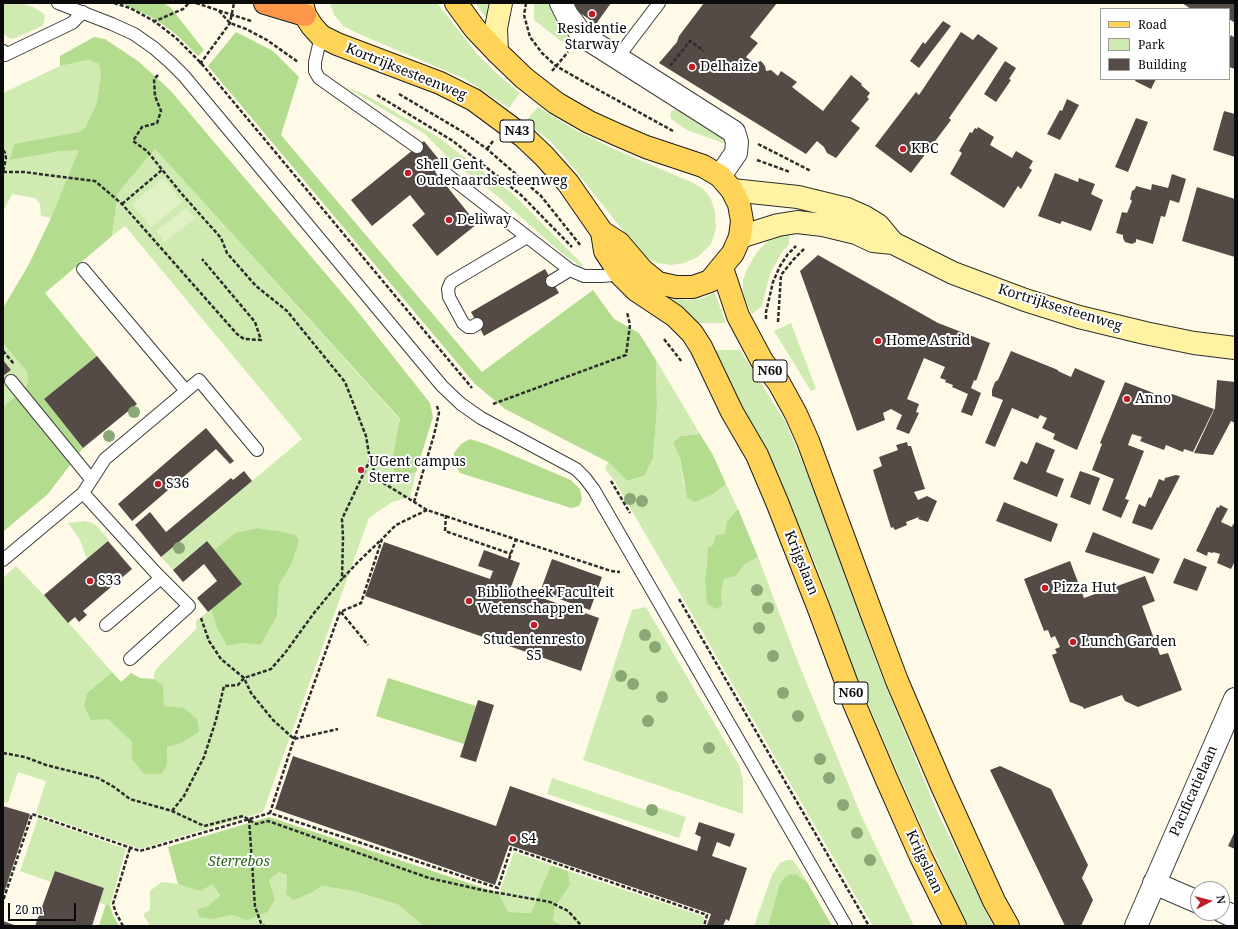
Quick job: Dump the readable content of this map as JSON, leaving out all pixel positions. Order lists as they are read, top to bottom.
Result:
{
  "streets": {
    "main road": [
      "Kortrijksesteenweg",
      "N43",
      "N60",
      "Krijgslaan"
    ],
    "street": ["Pacificatielaan"]
  },
  "crossings": [
    ["Kortrijksesteenweg", "N60"],
    ["Kortrijksesteenweg", "Krijgslaan"]
  ],
  "parks": ["Sterrebos"],
  "places": [
    "Residentie Starway",
    "Delhaize",
    "KBC",
    "Shell Gent Oudenaardsesteenweg",
    "Deliway",
    "Home Astrid",
    "Anno",
    "UGent campus Sterre",
    "S36",
    "S33",
    "Pizza Hut",
    "Bibliotheek Faculteit Wetenschappen",
    "Studentenresto S5",
    "Lunch Garden",
    "S4"
  ],
  "legend": ["Road", "Park", "Building"],
  "scale_bar": "20 m",
  "north": "right"
}
